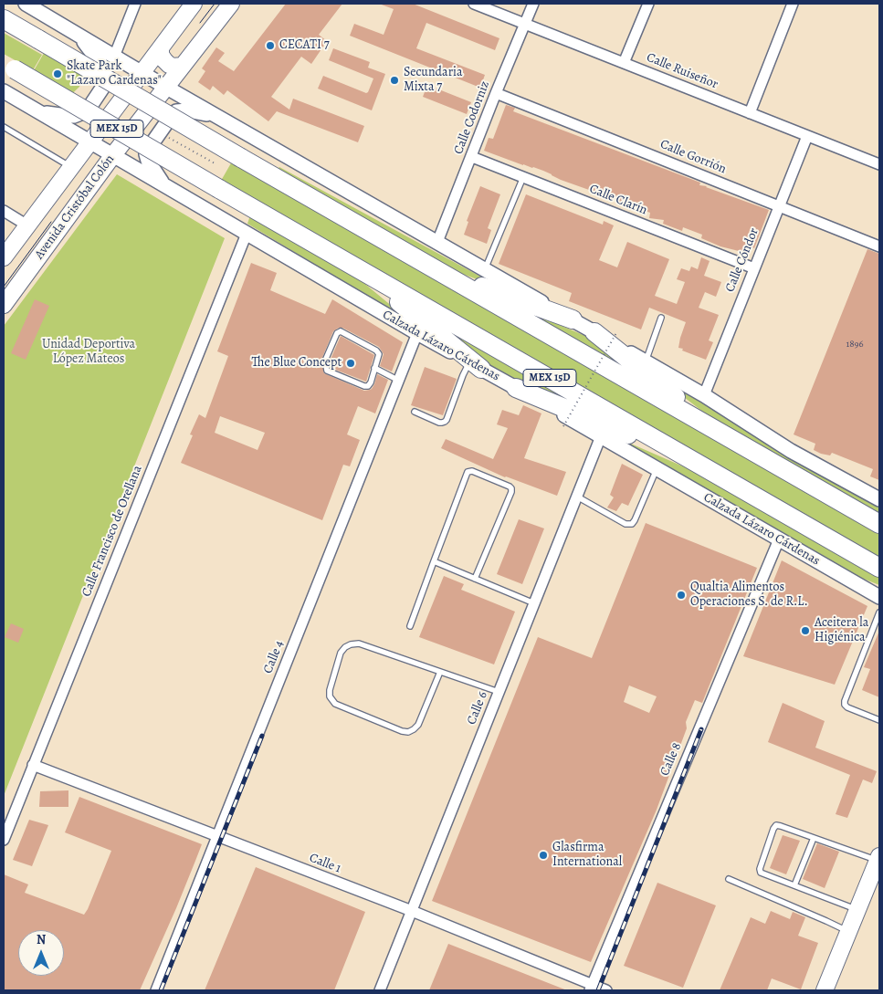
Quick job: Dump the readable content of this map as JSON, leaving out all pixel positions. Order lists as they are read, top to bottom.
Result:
{
  "streets": {
    "highway": ["MEX 15D", "Calzada Lázaro Cárdenas"],
    "main road": ["Avenida Cristóbal Colón"],
    "street": [
      "Calle Ruiseñor",
      "Calle Codorniz",
      "Calle Gorrión",
      "Calle Clarín",
      "Calle Cóndor",
      "Calle Francisco de Orellana",
      "Calle 4",
      "Calle 6",
      "Calle 8",
      "Calle 1"
    ]
  },
  "crossings": [
    ["Calle Ruiseñor", "Calle Codorniz"],
    ["Calle Ruiseñor", "Calle Cóndor"],
    ["Calle Codorniz", "Calle Gorrión"],
    ["Calle Codorniz", "Calle Clarín"],
    ["Calle Gorrión", "Calle Cóndor"],
    ["Calle Clarín", "Calle Cóndor"],
    ["Avenida Cristóbal Colón", "Calzada Lázaro Cárdenas"],
    ["Calzada Lázaro Cárdenas", "Calle Francisco de Orellana"],
    ["Calzada Lázaro Cárdenas", "Calle 4"],
    ["Calzada Lázaro Cárdenas", "Calle 6"],
    ["Calzada Lázaro Cárdenas", "Calle 8"],
    ["Calle Francisco de Orellana", "Calle 1"],
    ["Calle 4", "Calle 1"],
    ["Calle 6", "Calle 1"],
    ["Calle 8", "Calle 1"]
  ],
  "parks": ["Unidad Deportiva López Mateos"],
  "places": [
    "CECATI 7",
    "Skate Park \"Lazaro Cardenas\"",
    "Secundaria Mixta 7",
    "The Blue Concept",
    "Qualtia Alimentos Operaciones S. de R.L.",
    "Aceitera la Higiénica",
    "Glasfirma International"
  ],
  "house_numbers": ["1896"],
  "north": "top"
}
